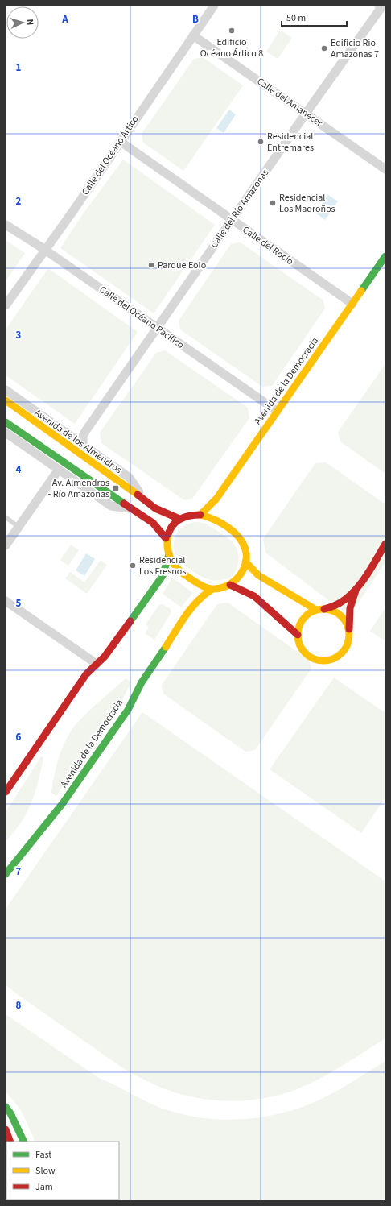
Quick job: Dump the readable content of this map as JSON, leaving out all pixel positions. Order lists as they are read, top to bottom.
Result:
{
  "streets": {
    "street": [
      "Calle del Amanecer",
      "Calle del Océano Ártico",
      "Calle del Río Amazonas",
      "Calle del Rocío",
      "Calle del Océano Pacífico",
      "Avenida de la Democracia",
      "Avenida de los Almendros"
    ]
  },
  "crossings": [
    ["Calle del Amanecer", "Calle del Océano Ártico"],
    ["Calle del Amanecer", "Calle del Río Amazonas"],
    ["Calle del Océano Ártico", "Calle del Rocío"],
    ["Calle del Océano Ártico", "Calle del Océano Pacífico"],
    ["Calle del Río Amazonas", "Calle del Rocío"],
    ["Calle del Río Amazonas", "Calle del Océano Pacífico"],
    ["Calle del Río Amazonas", "Avenida de los Almendros"],
    ["Calle del Rocío", "Avenida de la Democracia"],
    ["Calle del Océano Pacífico", "Avenida de la Democracia"],
    ["Avenida de la Democracia", "Avenida de los Almendros"]
  ],
  "places": {
    "other": [
      "Edificio Océano Ártico 8",
      "Edificio Río Amazonas 7",
      "Residencial Entremares",
      "Residencial Los Madroños",
      "Parque Eolo",
      "Residencial Los Fresnos"
    ],
    "transit": ["Av. Almendros - Río Amazonas"]
  },
  "legend": ["Fast", "Slow", "Jam"],
  "scale_bar": "50 m",
  "north": "right",
  "grid": {
    "columns": ["A", "B"],
    "rows": [
      "1",
      "2",
      "3",
      "4",
      "5",
      "6",
      "7",
      "8"
    ]
  }
}
